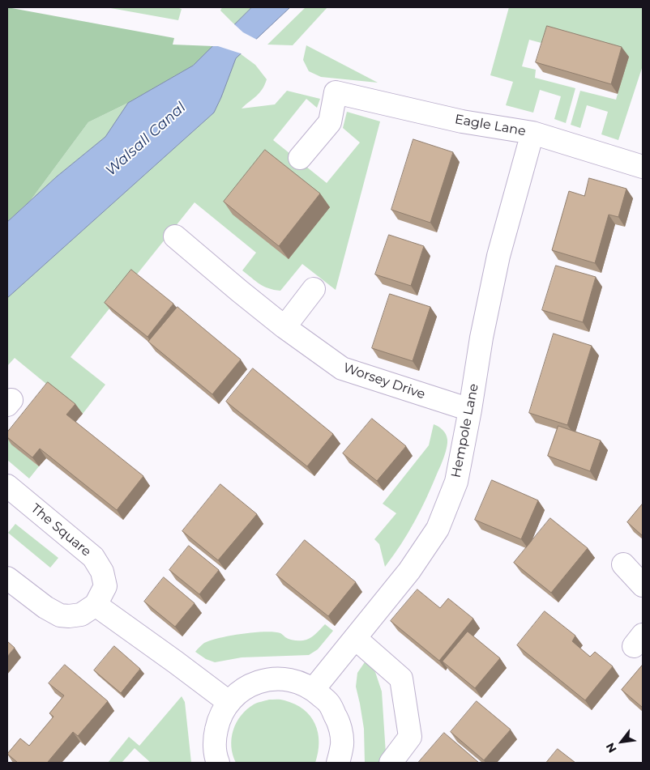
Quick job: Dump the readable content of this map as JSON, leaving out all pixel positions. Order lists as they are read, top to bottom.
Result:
{
  "streets": {
    "street": [
      "Eagle Lane",
      "Worsey Drive",
      "Hempole Lane",
      "The Square"
    ]
  },
  "crossings": [
    ["Eagle Lane", "Hempole Lane"],
    ["Worsey Drive", "Hempole Lane"]
  ],
  "water": ["Walsall Canal"],
  "north": "bottom left"
}
